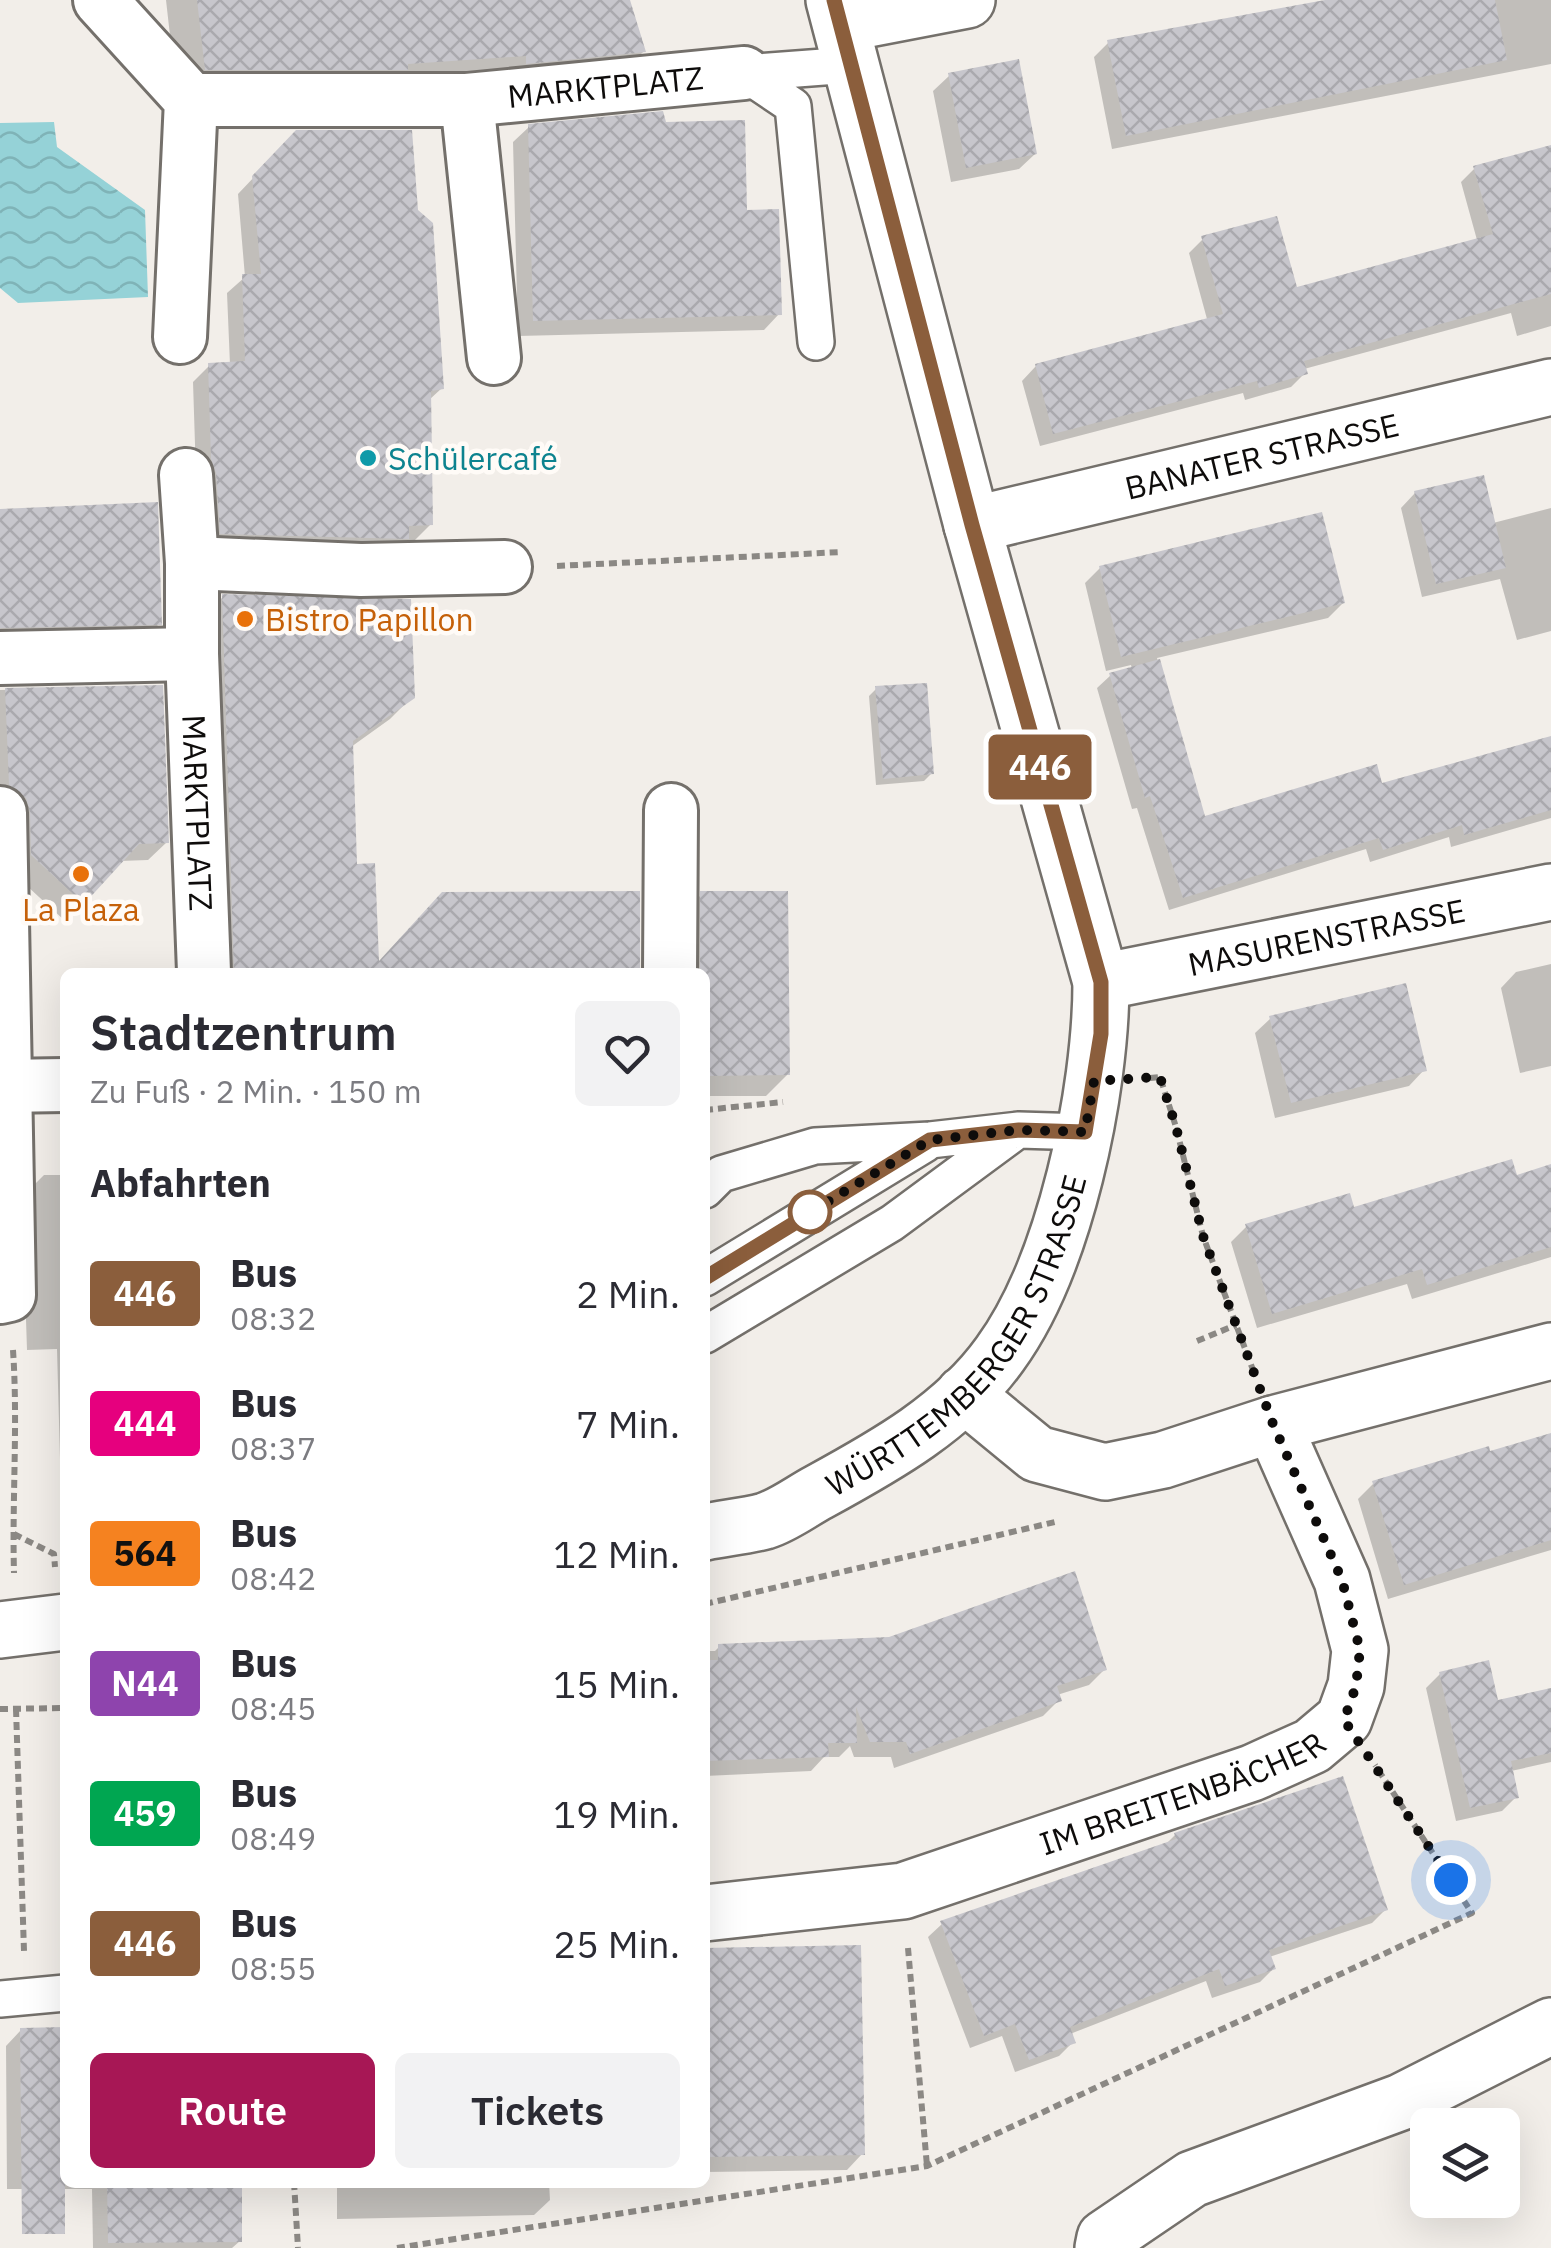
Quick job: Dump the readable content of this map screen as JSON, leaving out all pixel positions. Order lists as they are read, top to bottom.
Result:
{
  "streets": {
    "street": [
      "MARKTPLATZ",
      "BANATER STRASSE",
      "MASURENSTRASSE",
      "WÜRTTEMBERGER STRASSE",
      "IM BREITENBÄCHER"
    ]
  },
  "crossings": [
    ["BANATER STRASSE", "WÜRTTEMBERGER STRASSE"],
    ["MASURENSTRASSE", "WÜRTTEMBERGER STRASSE"]
  ],
  "places": ["Schülercafé", "Bistro Papillon", "La Plaza"],
  "lines": ["bus line 446"],
  "page": {
    "on_map": "446",
    "heading": [
      ["Stadtzentrum", "Zu Fuß · 2 Min. · 150 m"],
      "Abfahrten"
    ],
    "list": [
      {
        "mark": "446",
        "name": "Bus",
        "note": "08:32",
        "value": "2 Min."
      },
      {
        "mark": "444",
        "name": "Bus",
        "note": "08:37",
        "value": "7 Min."
      },
      {
        "mark": "564",
        "name": "Bus",
        "note": "08:42",
        "value": "12 Min."
      },
      {
        "mark": "N44",
        "name": "Bus",
        "note": "08:45",
        "value": "15 Min."
      },
      {
        "mark": "459",
        "name": "Bus",
        "note": "08:49",
        "value": "19 Min."
      },
      {
        "mark": "446",
        "name": "Bus",
        "note": "08:55",
        "value": "25 Min."
      }
    ],
    "buttons": ["Route", "Tickets"]
  }
}
